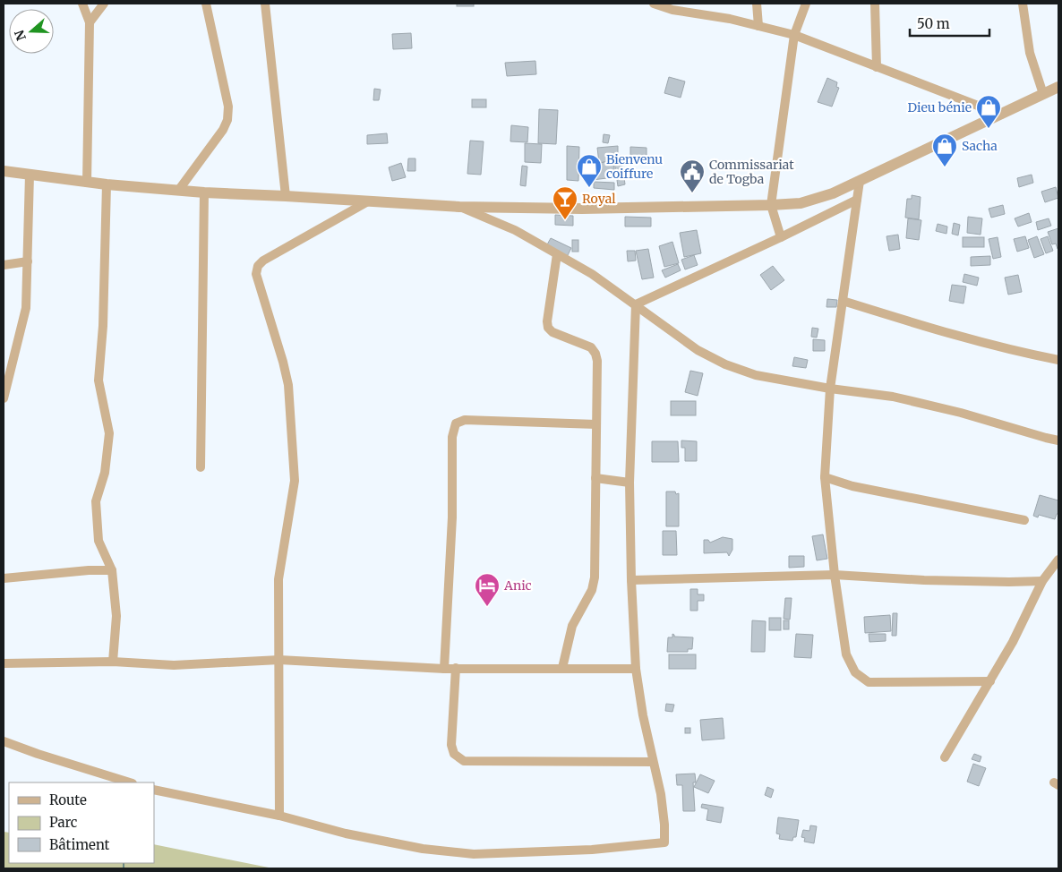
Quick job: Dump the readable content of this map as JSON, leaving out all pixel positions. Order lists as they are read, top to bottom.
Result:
{
  "places": {
    "shop": ["Dieu bénie", "Sacha", "Bienvenu coiffure"],
    "public building": ["Commissariat de Togba"],
    "bar": ["Royal"],
    "hotel": ["Anic"]
  },
  "legend": ["Route", "Parc", "Bâtiment"],
  "scale_bar": "50 m",
  "north": "left"
}
